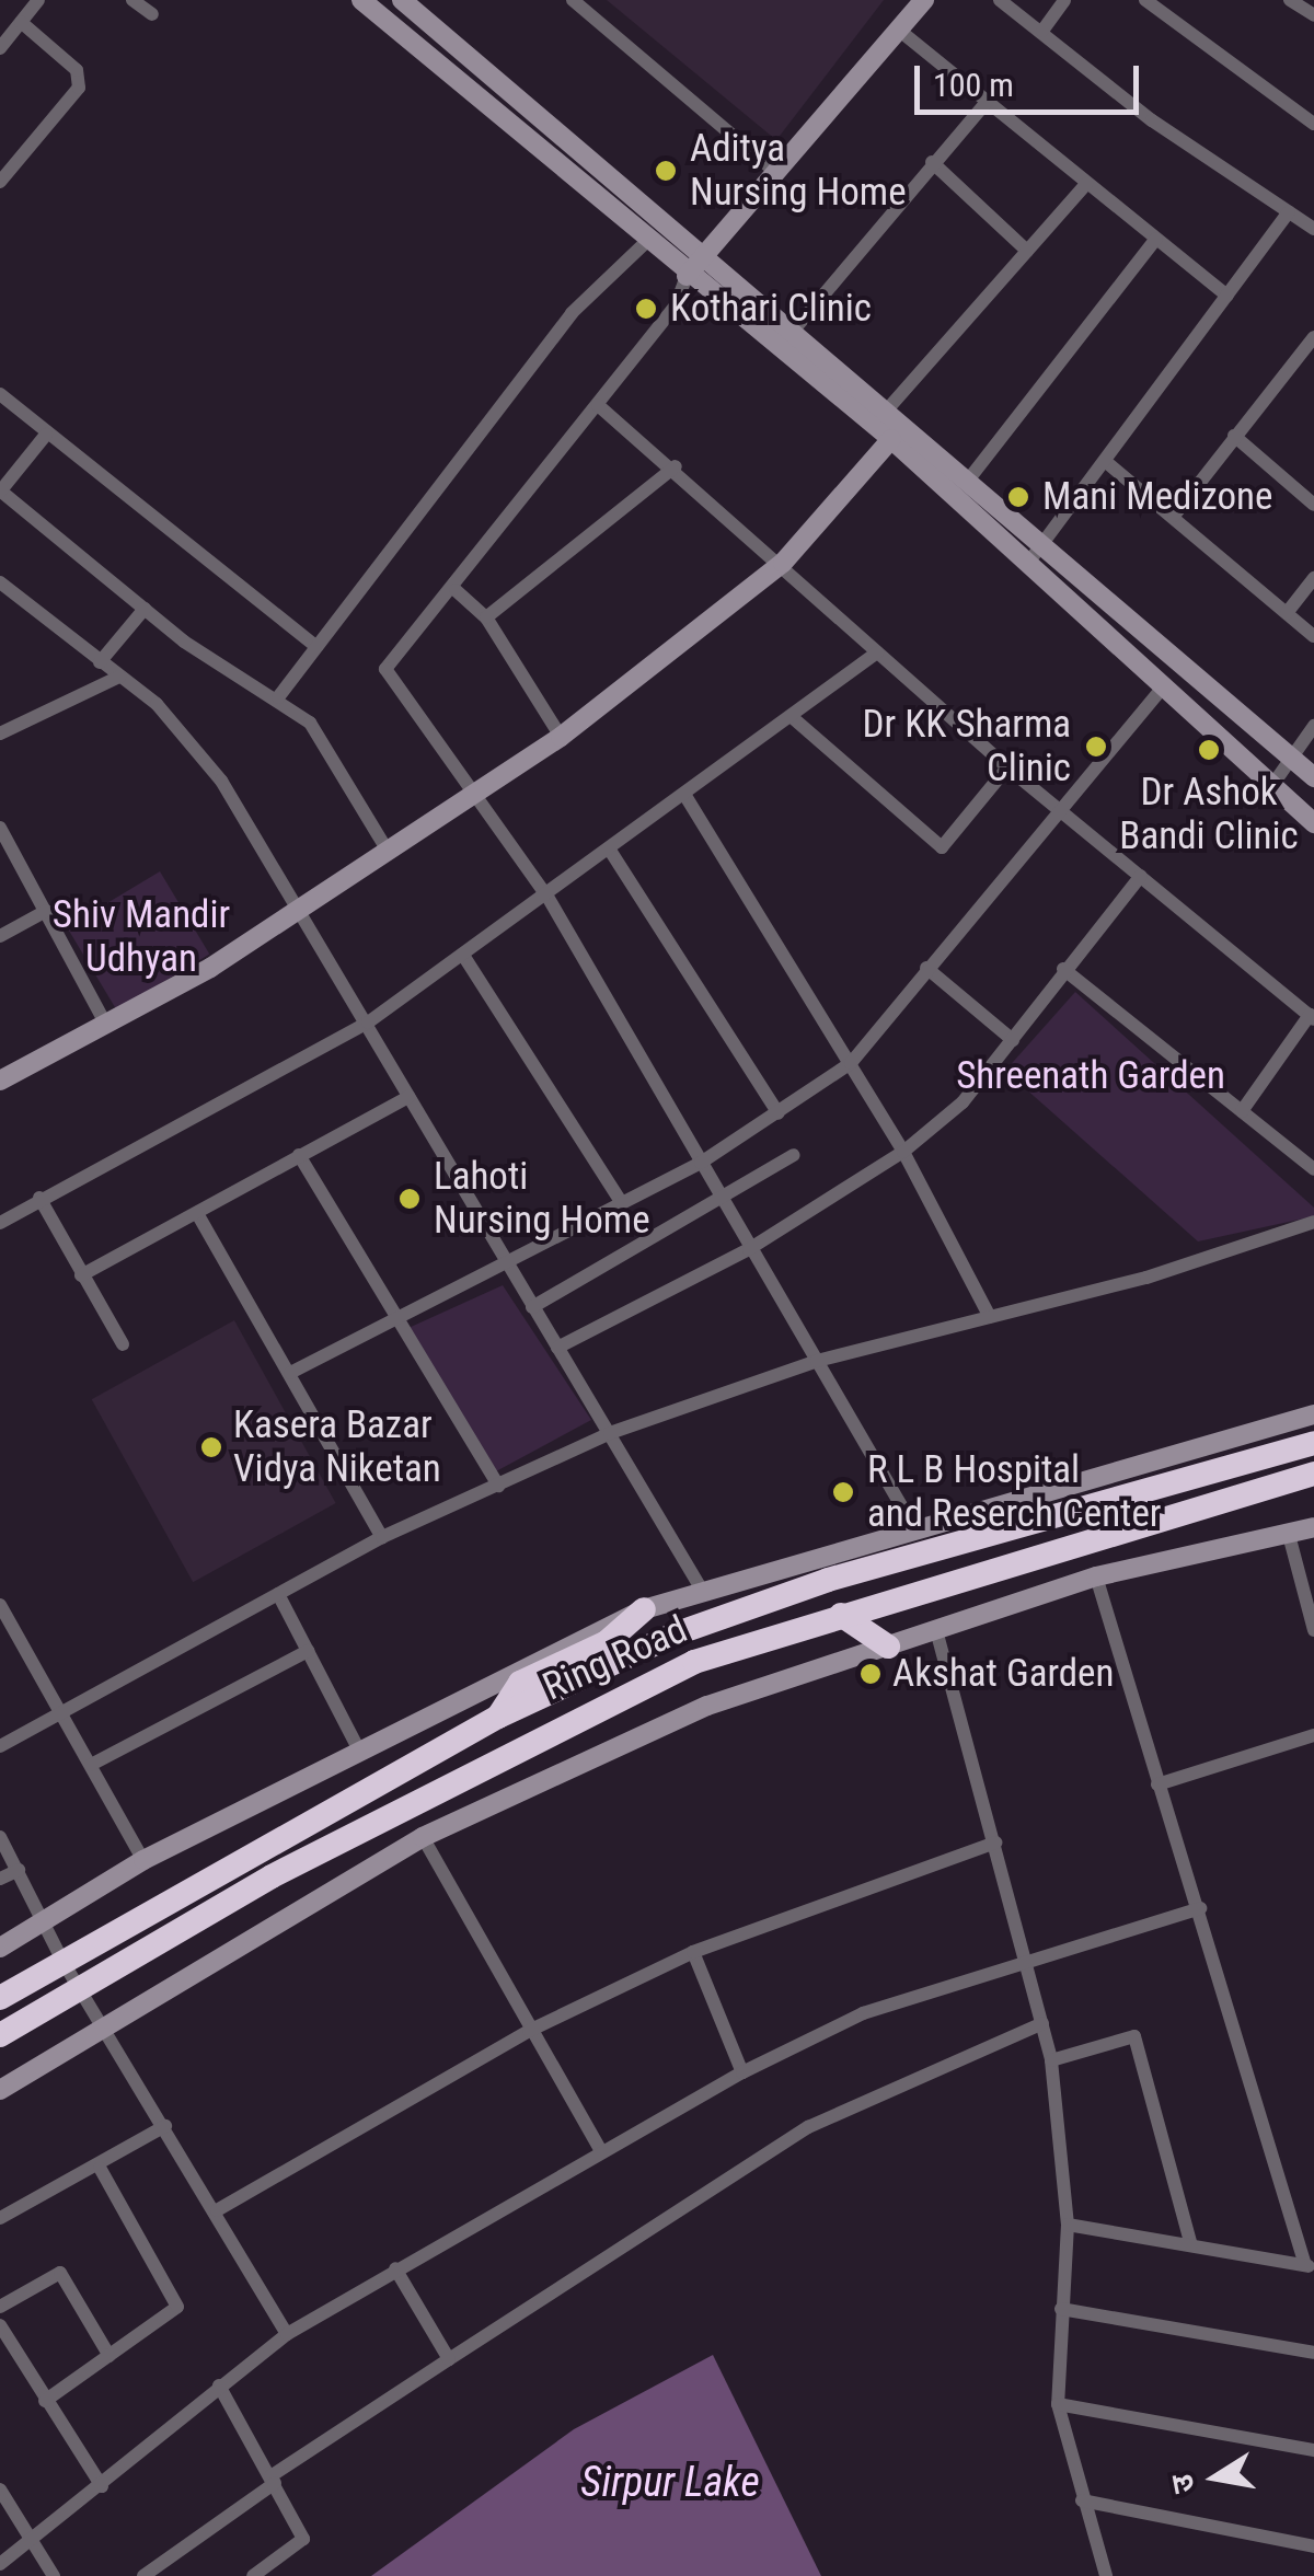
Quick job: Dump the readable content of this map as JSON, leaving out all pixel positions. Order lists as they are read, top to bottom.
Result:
{
  "streets": {
    "highway": ["Ring Road"]
  },
  "water": ["Sirpur Lake"],
  "parks": ["Shiv Mandir Udhyan", "Shreenath Garden"],
  "places": [
    "Aditya Nursing Home",
    "Kothari Clinic",
    "Mani Medizone",
    "Dr KK Sharma Clinic",
    "Dr Ashok Bandi Clinic",
    "Lahoti Nursing Home",
    "Kasera Bazar Vidya Niketan",
    "R L B Hospital and Reserch Center",
    "Akshat Garden"
  ],
  "scale_bar": "100 m",
  "north": "left"
}
